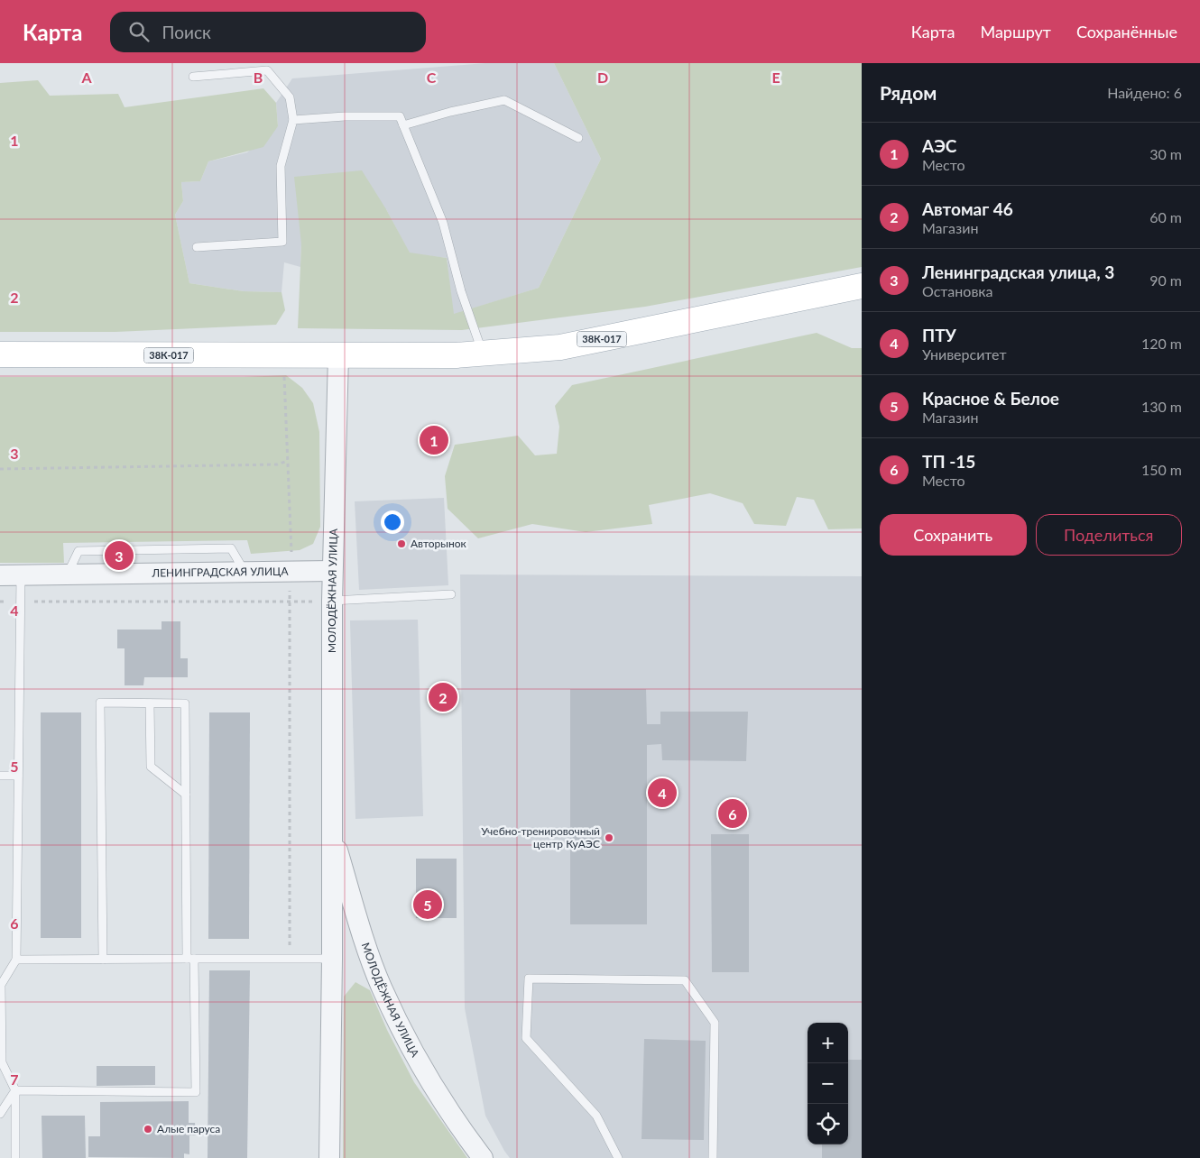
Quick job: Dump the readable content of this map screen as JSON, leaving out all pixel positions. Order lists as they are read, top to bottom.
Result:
{
  "streets": {
    "main road": ["38К-017"],
    "street": ["ЛЕНИНГРАДСКАЯ УЛИЦА", "МОЛОДЁЖНАЯ УЛИЦА"]
  },
  "crossings": [
    ["38К-017", "МОЛОДЁЖНАЯ УЛИЦА"],
    ["ЛЕНИНГРАДСКАЯ УЛИЦА", "МОЛОДЁЖНАЯ УЛИЦА"]
  ],
  "places": ["Авторынок", "Учебно-тренировочный центр КуАЭС", "Алые паруса"],
  "page": {
    "header": "Карта",
    "search": "Поиск",
    "nav": ["Карта", "Маршрут", "Сохранённые"],
    "heading": ["Рядом", "Найдено: 6"],
    "list": [
      {
        "mark": "1",
        "name": "АЭС",
        "note": "Место",
        "value": "30 m"
      },
      {
        "mark": "2",
        "name": "Автомаг 46",
        "note": "Магазин",
        "value": "60 m"
      },
      {
        "mark": "3",
        "name": "Ленинградская улица, 3",
        "note": "Остановка",
        "value": "90 m"
      },
      {
        "mark": "4",
        "name": "ПТУ",
        "note": "Университет",
        "value": "120 m"
      },
      {
        "mark": "5",
        "name": "Красное & Белое",
        "note": "Магазин",
        "value": "130 m"
      },
      {
        "mark": "6",
        "name": "ТП -15",
        "note": "Место",
        "value": "150 m"
      }
    ],
    "pins": [
      "1",
      "3",
      "2",
      "4",
      "6",
      "5"
    ],
    "buttons": ["Сохранить", "Поделиться"],
    "map_buttons": ["+", "−"]
  },
  "grid": {
    "columns": [
      "A",
      "B",
      "C",
      "D",
      "E"
    ],
    "rows": [
      "1",
      "2",
      "3",
      "4",
      "5",
      "6",
      "7"
    ]
  }
}
